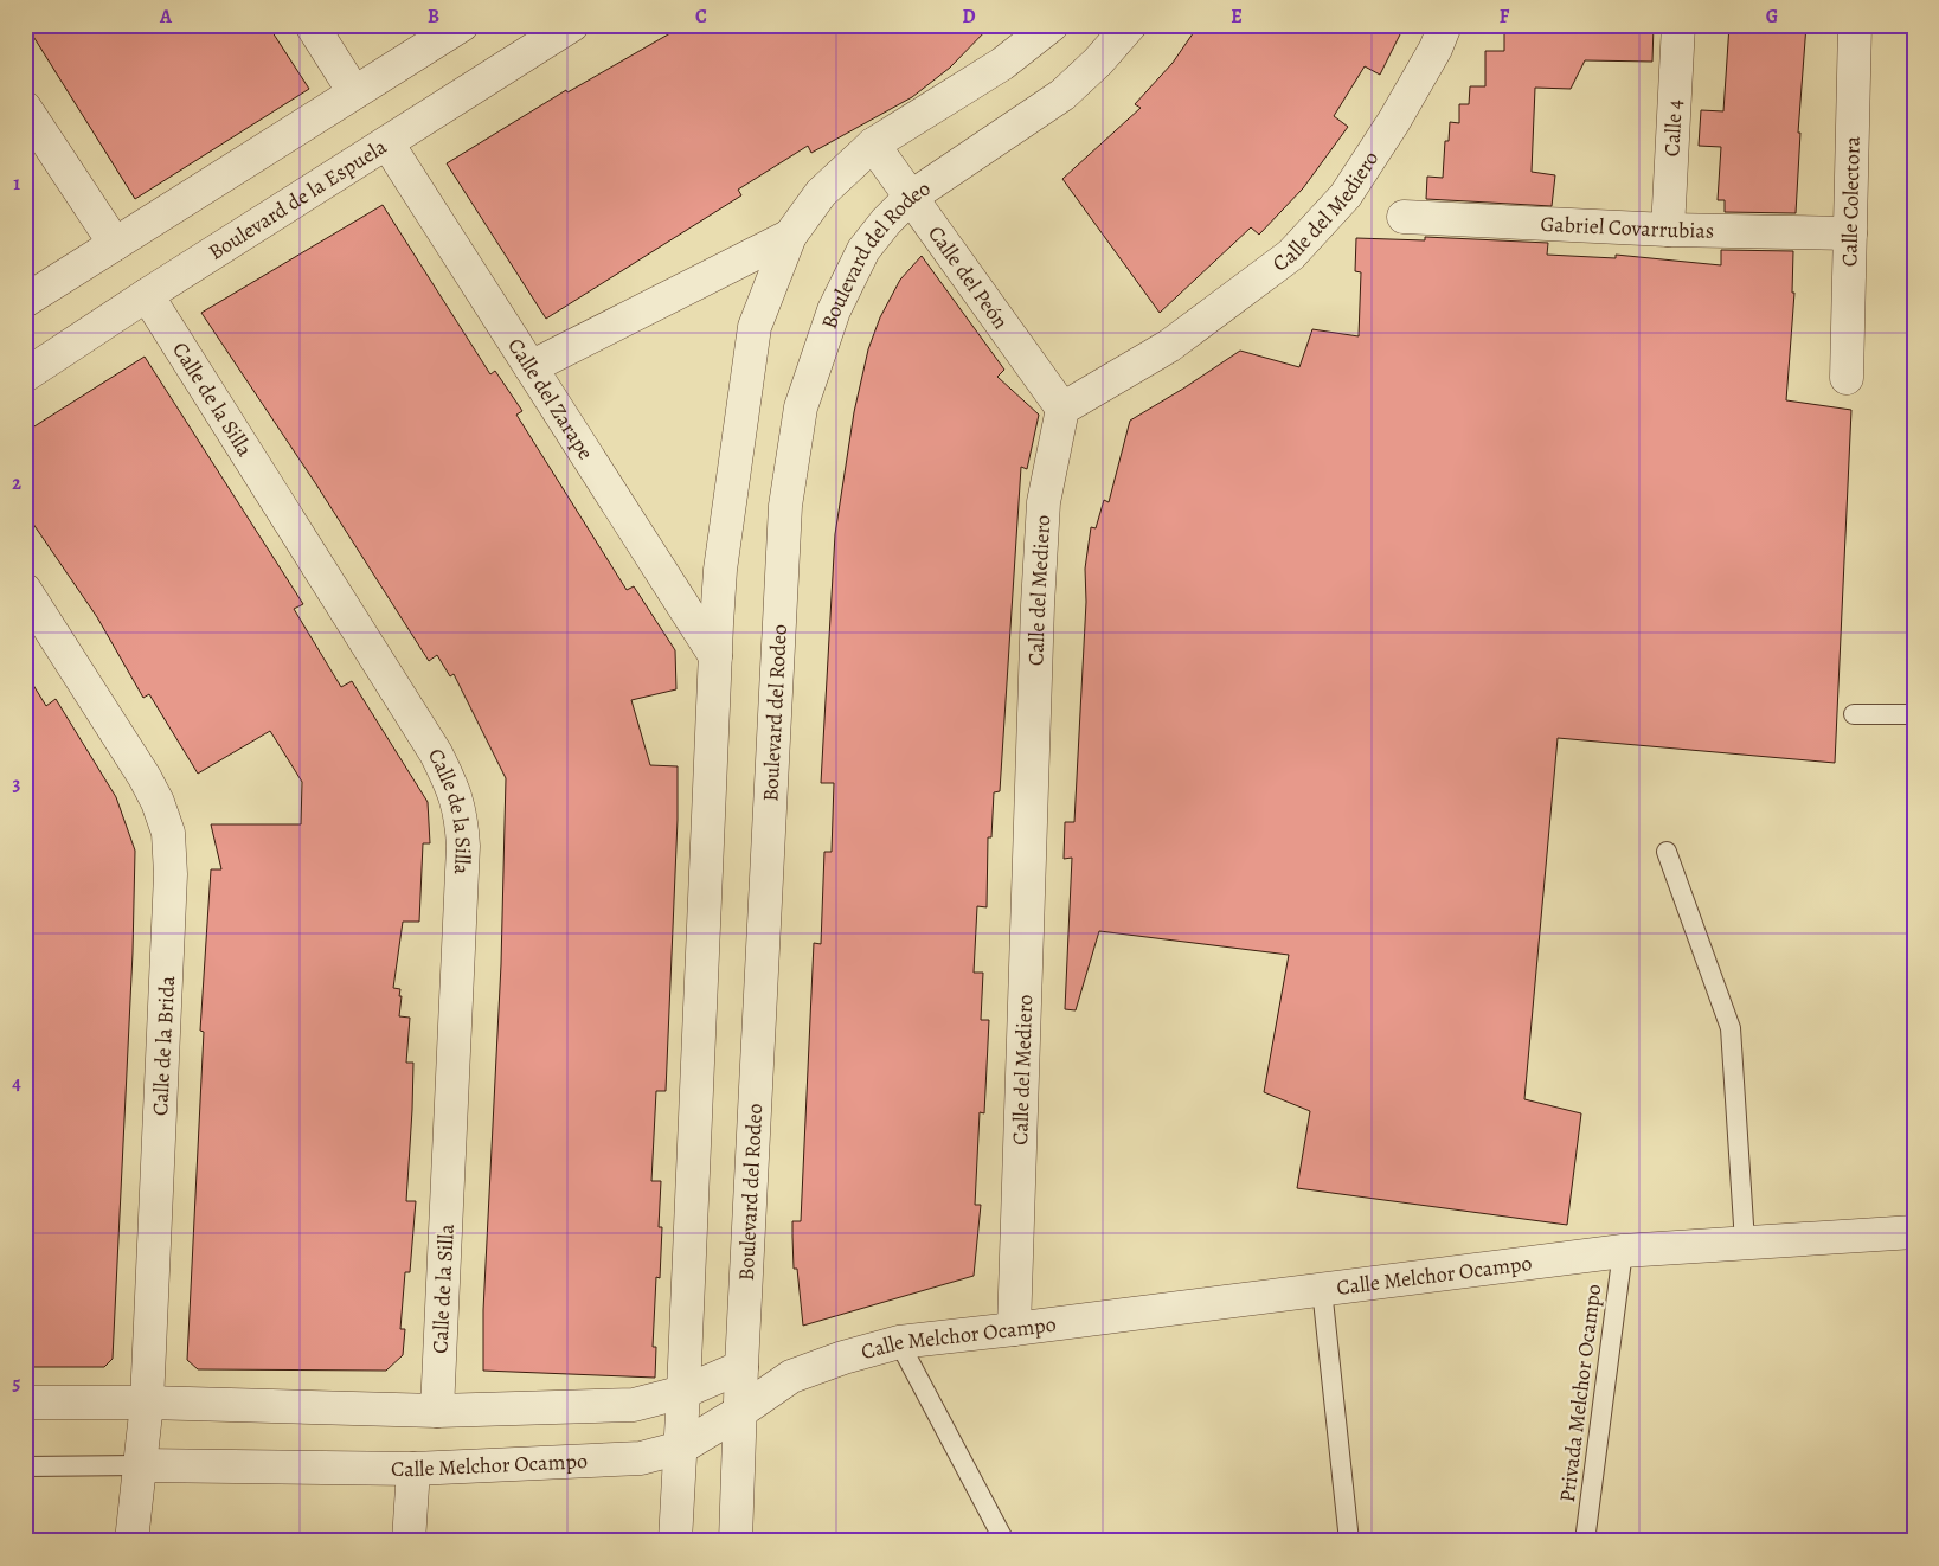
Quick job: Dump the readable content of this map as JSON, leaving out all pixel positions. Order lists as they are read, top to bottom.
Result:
{
  "streets": {
    "street": [
      "Calle 4",
      "Boulevard de la Espuela",
      "Calle Colectora",
      "Calle del Mediero",
      "Gabriel Covarrubias",
      "Boulevard del Rodeo",
      "Calle del Peón",
      "Calle de la Silla",
      "Calle del Zarape",
      "Calle de la Brida",
      "Calle Melchor Ocampo"
    ],
    "lane": ["Privada Melchor Ocampo"]
  },
  "crossings": [
    ["Calle 4", "Gabriel Covarrubias"],
    ["Boulevard de la Espuela", "Calle de la Silla"],
    ["Boulevard de la Espuela", "Calle del Zarape"],
    ["Calle Colectora", "Gabriel Covarrubias"],
    ["Calle del Mediero", "Calle del Peón"],
    ["Calle del Mediero", "Calle Melchor Ocampo"],
    ["Boulevard del Rodeo", "Calle del Peón"],
    ["Boulevard del Rodeo", "Calle Melchor Ocampo"],
    ["Calle de la Brida", "Calle Melchor Ocampo"],
    ["Calle Melchor Ocampo", "Privada Melchor Ocampo"]
  ],
  "grid": {
    "columns": [
      "A",
      "B",
      "C",
      "D",
      "E",
      "F",
      "G"
    ],
    "rows": [
      "1",
      "2",
      "3",
      "4",
      "5"
    ]
  }
}
